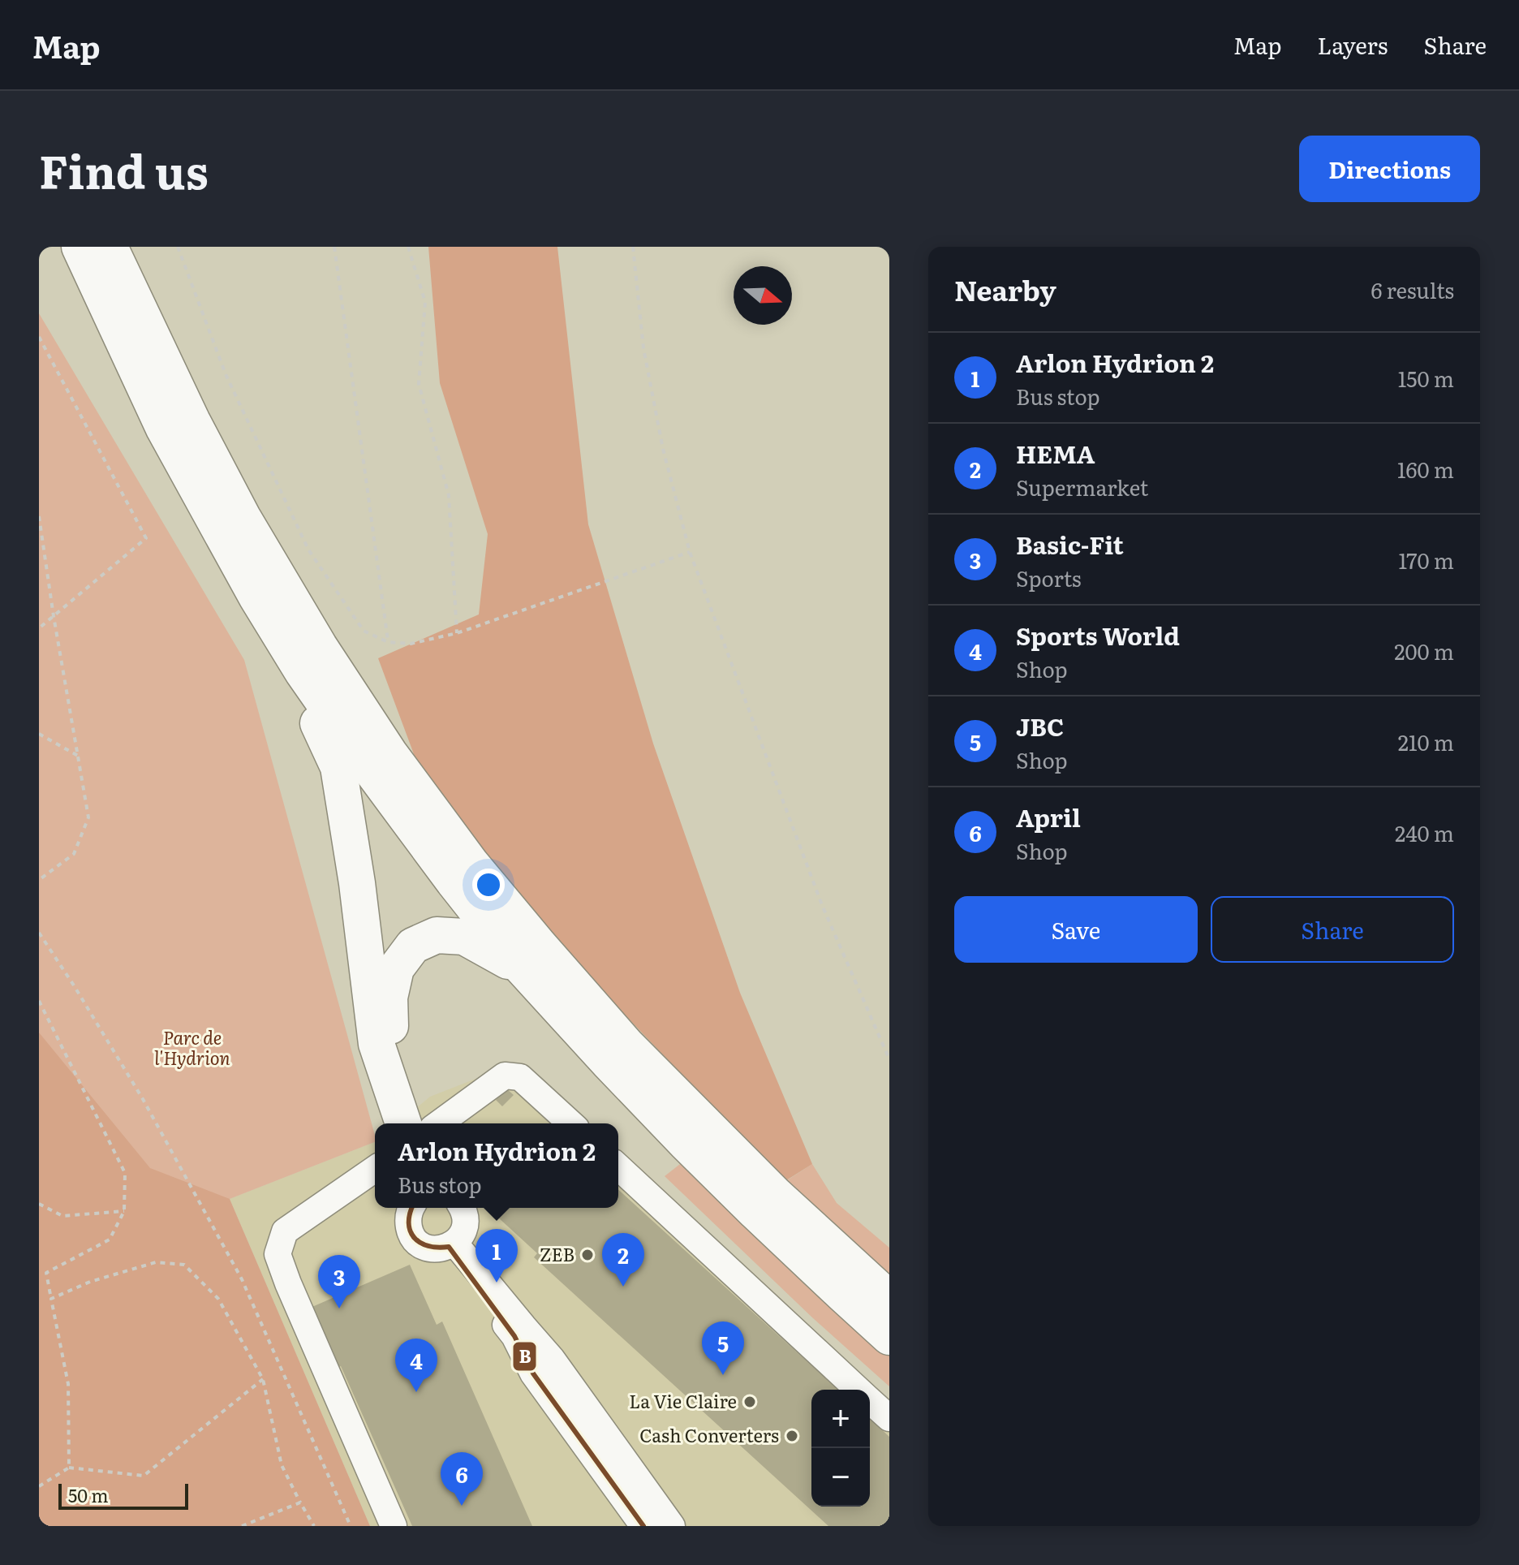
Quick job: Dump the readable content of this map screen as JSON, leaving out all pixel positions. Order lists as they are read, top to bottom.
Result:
{
  "parks": ["Parc de l'Hydrion"],
  "places": ["ZEB", "La Vie Claire", "Cash Converters"],
  "lines": ["transit line B"],
  "scale_bar": "50 m",
  "north": "right",
  "page": {
    "header": "Map",
    "nav": ["Map", "Layers", "Share"],
    "title": "Find us",
    "buttons": [
      "Directions",
      ["Save", "Share"]
    ],
    "heading": ["Nearby", "6 results"],
    "list": [
      {
        "mark": "1",
        "name": "Arlon Hydrion 2",
        "note": "Bus stop",
        "value": "150 m"
      },
      {
        "mark": "2",
        "name": "HEMA",
        "note": "Supermarket",
        "value": "160 m"
      },
      {
        "mark": "3",
        "name": "Basic-Fit",
        "note": "Sports",
        "value": "170 m"
      },
      {
        "mark": "4",
        "name": "Sports World",
        "note": "Shop",
        "value": "200 m"
      },
      {
        "mark": "5",
        "name": "JBC",
        "note": "Shop",
        "value": "210 m"
      },
      {
        "mark": "6",
        "name": "April",
        "note": "Shop",
        "value": "240 m"
      }
    ],
    "popup": ["Arlon Hydrion 2", "Bus stop"],
    "pins": [
      "1",
      "2",
      "3",
      "5",
      "4",
      "6"
    ],
    "map_buttons": ["+", "−"],
    "scale": "50 m"
  }
}
